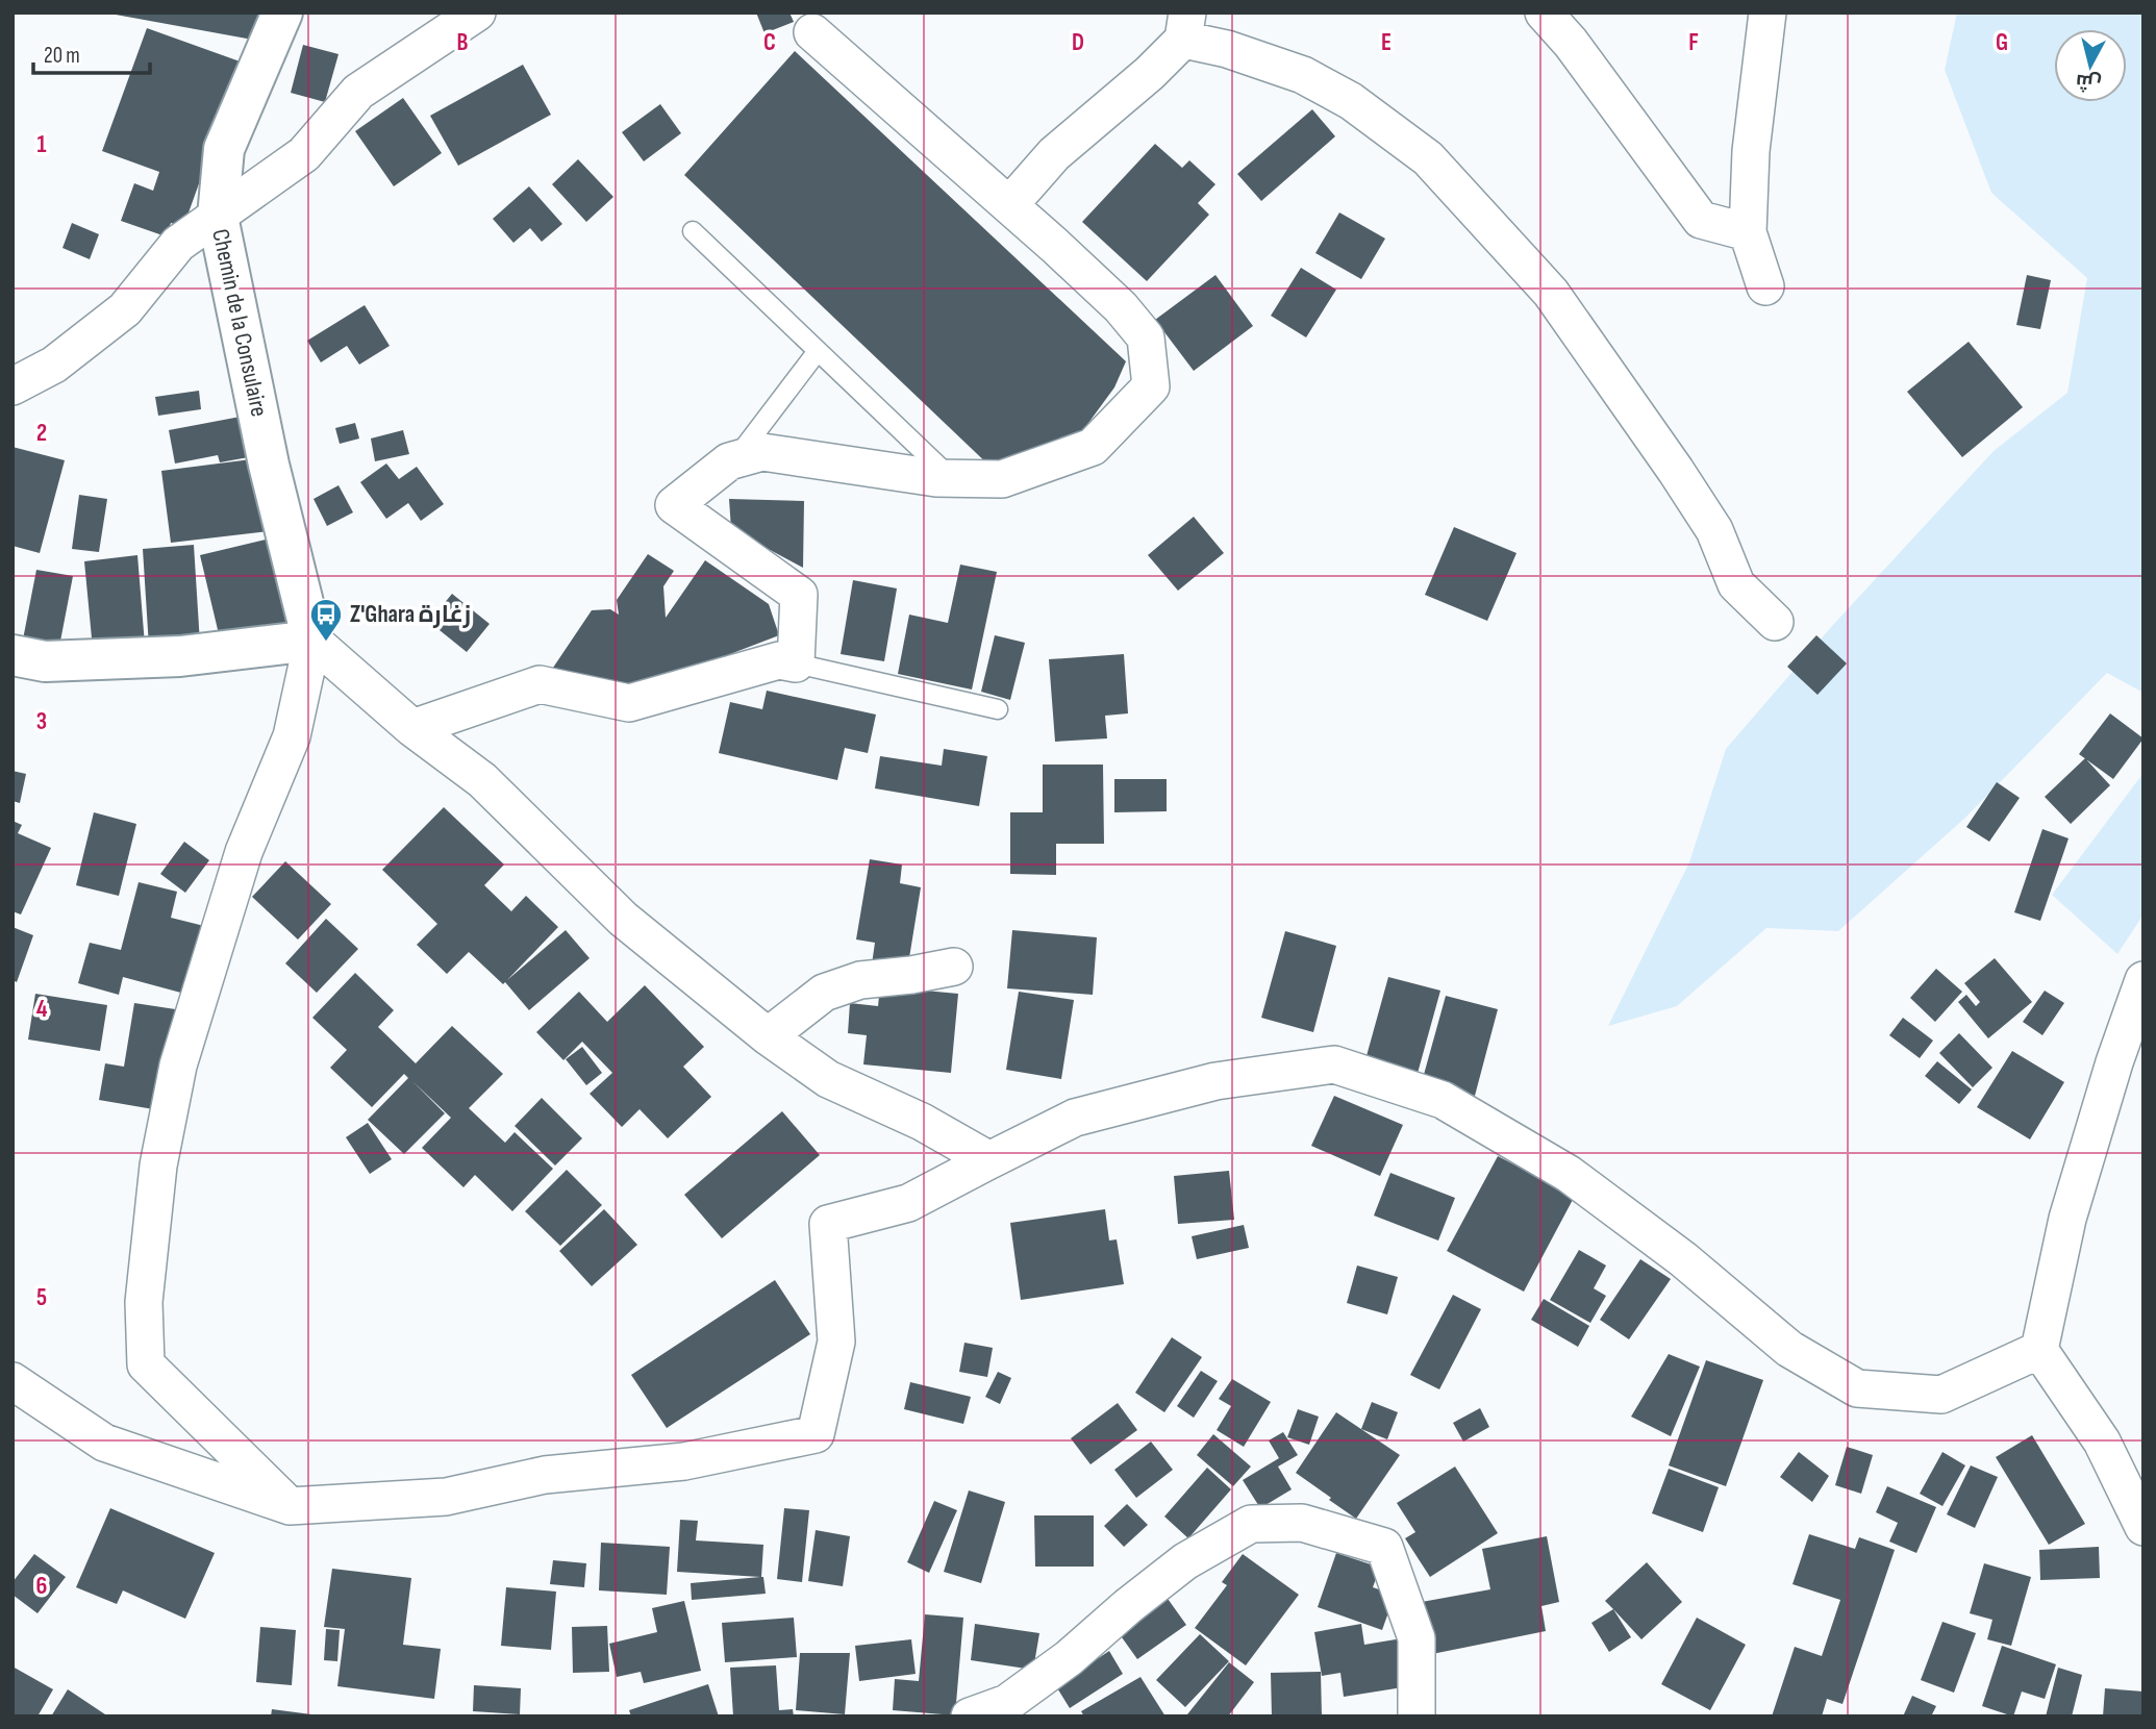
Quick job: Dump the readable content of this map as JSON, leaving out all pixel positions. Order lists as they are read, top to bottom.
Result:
{
  "streets": {
    "street": ["Chemin de la Consulaire"]
  },
  "places": {
    "bus stop": ["Z'Ghara زغارة"]
  },
  "scale_bar": "20 m",
  "north": "bottom",
  "grid": {
    "columns": [
      "B",
      "C",
      "D",
      "E",
      "F",
      "G"
    ],
    "rows": [
      "1",
      "2",
      "3",
      "4",
      "5",
      "6"
    ]
  }
}
